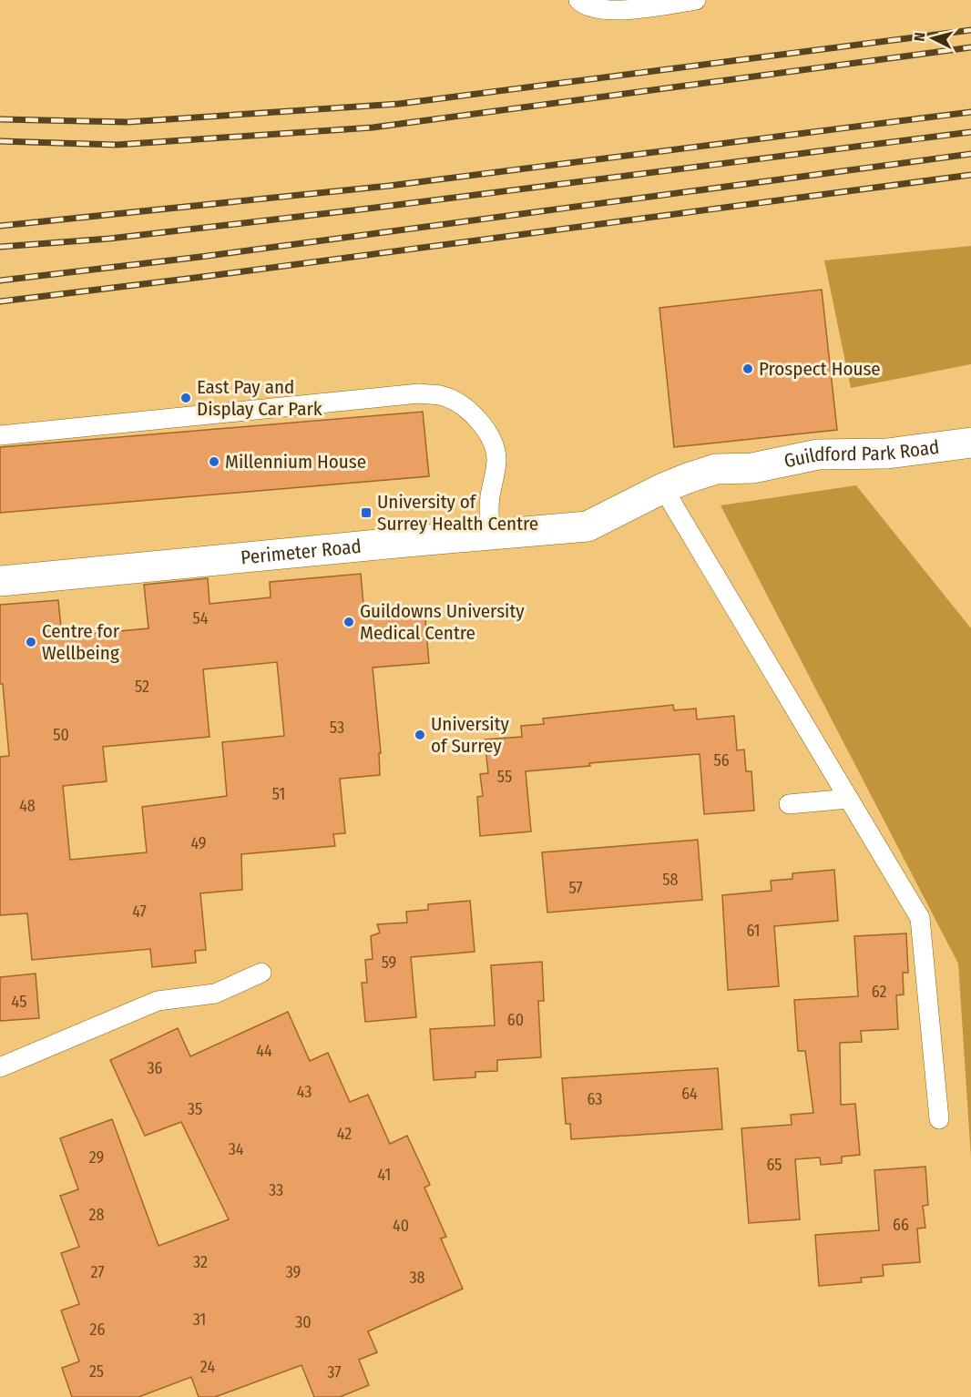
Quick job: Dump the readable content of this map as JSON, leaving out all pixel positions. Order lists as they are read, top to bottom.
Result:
{
  "streets": {
    "street": ["Guildford Park Road", "Perimeter Road"]
  },
  "crossings": [
    ["Guildford Park Road", "Perimeter Road"]
  ],
  "places": {
    "other": [
      "Prospect House",
      "East Pay and Display Car Park",
      "Millennium House",
      "Guildowns University Medical Centre",
      "Centre for Wellbeing",
      "University of Surrey"
    ],
    "transit": ["University of Surrey Health Centre"]
  },
  "house_numbers": [
    "54",
    "52",
    "53",
    "50",
    "56",
    "55",
    "51",
    "48",
    "49",
    "58",
    "57",
    "47",
    "61",
    "59",
    "62",
    "45",
    "60",
    "44",
    "36",
    "43",
    "64",
    "63",
    "35",
    "42",
    "34",
    "29",
    "65",
    "41",
    "33",
    "28",
    "66",
    "40",
    "32",
    "27",
    "39",
    "38",
    "31",
    "30",
    "26",
    "24",
    "25",
    "37"
  ],
  "north": "left"
}
